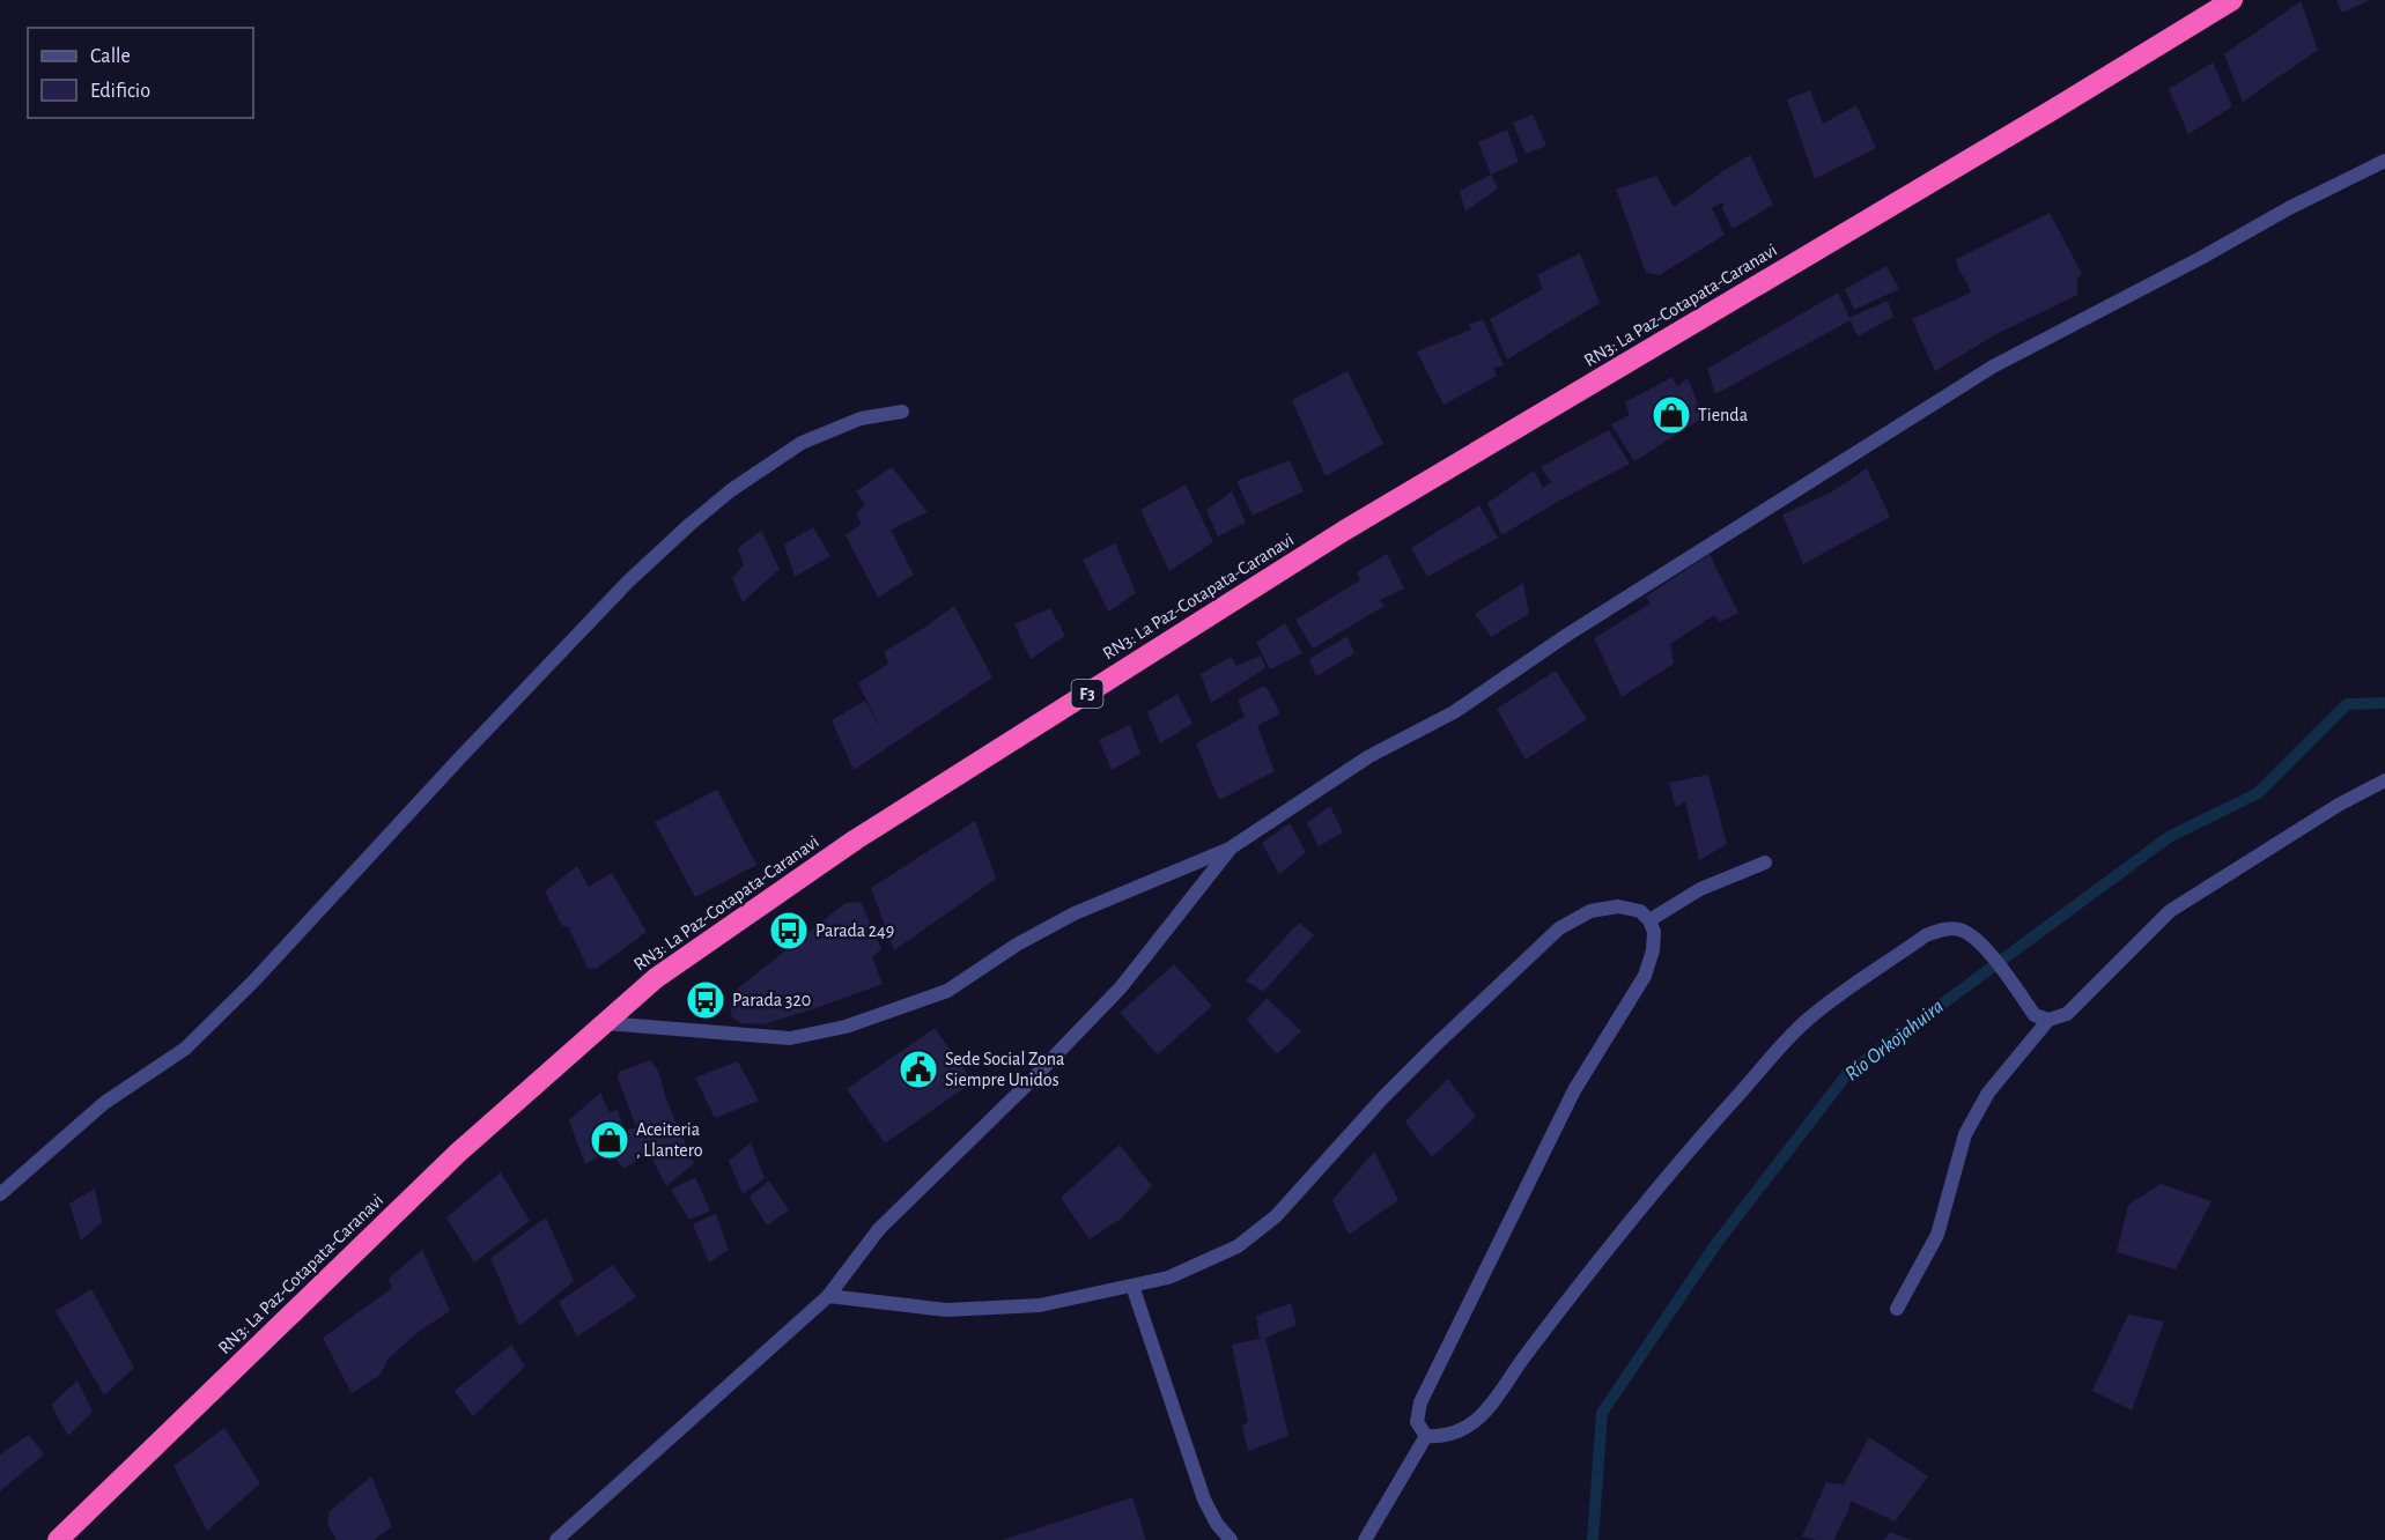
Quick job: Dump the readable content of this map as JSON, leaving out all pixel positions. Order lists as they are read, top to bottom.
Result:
{
  "streets": {
    "highway": ["RN3: La Paz-Cotapata-Caranavi", "F3"]
  },
  "water": ["Río Orkojahuira"],
  "places": {
    "shop": ["Tienda", "Aceiteria , Llantero"],
    "bus stop": ["Parada 249", "Parada 320"],
    "public building": ["Sede Social Zona Siempre Unidos"]
  },
  "legend": ["Calle", "Edificio"]
}
